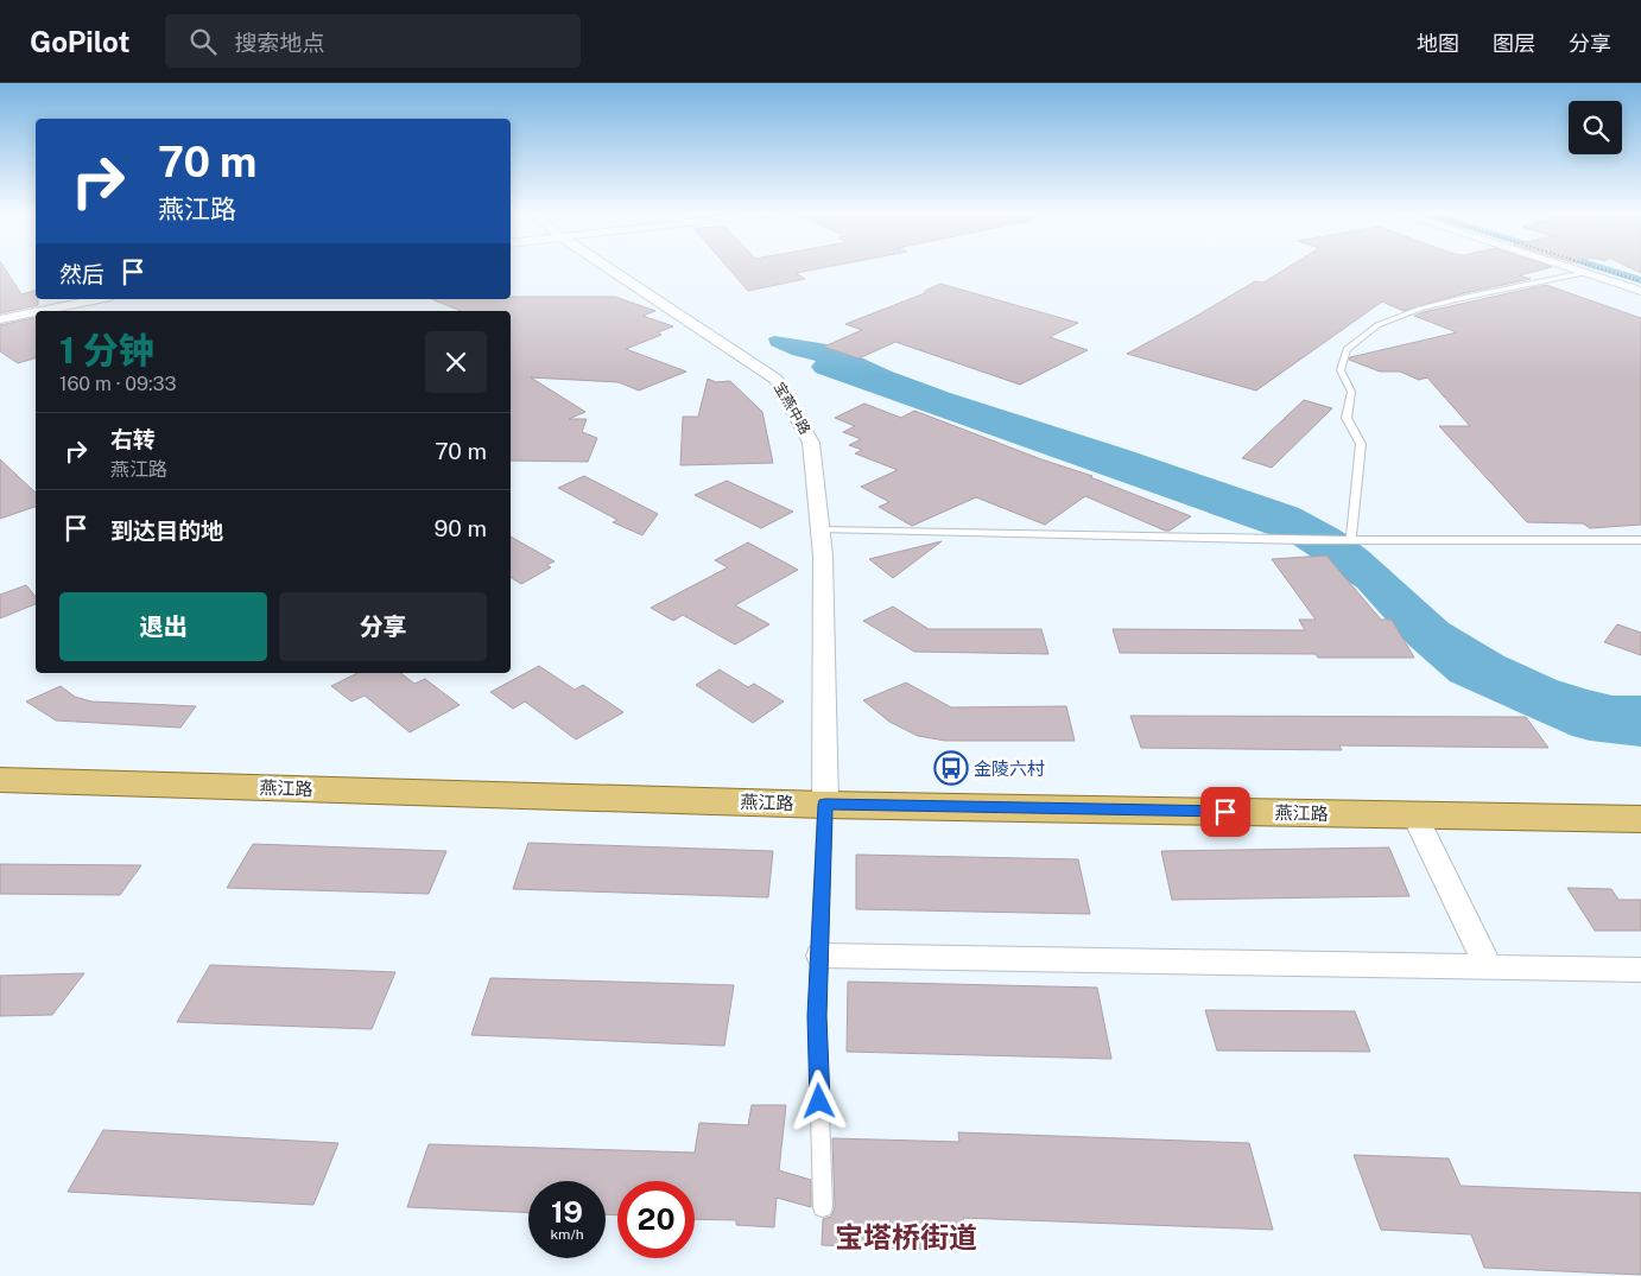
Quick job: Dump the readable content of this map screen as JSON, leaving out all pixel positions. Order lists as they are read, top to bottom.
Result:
{
  "streets": {
    "main road": ["燕江路"],
    "street": ["宝燕中路"]
  },
  "crossings": [
    ["宝燕中路", "燕江路"]
  ],
  "districts": ["宝塔桥街道"],
  "places": {
    "bus stop": ["金陵六村"]
  },
  "page": {
    "header": "GoPilot",
    "search": "搜索地点",
    "nav": ["地图", "图层", "分享"],
    "turn": ["70 m", "燕江路"],
    "then": "然后",
    "heading": ["1 分钟", "160 m · 09:33"],
    "list": [
      {
        "name": "右转",
        "note": "燕江路",
        "value": "70 m"
      },
      {
        "name": "到达目的地",
        "value": "90 m"
      }
    ],
    "buttons": ["退出", "分享"],
    "speed": "19 km/h",
    "limit": "20"
  }
}
